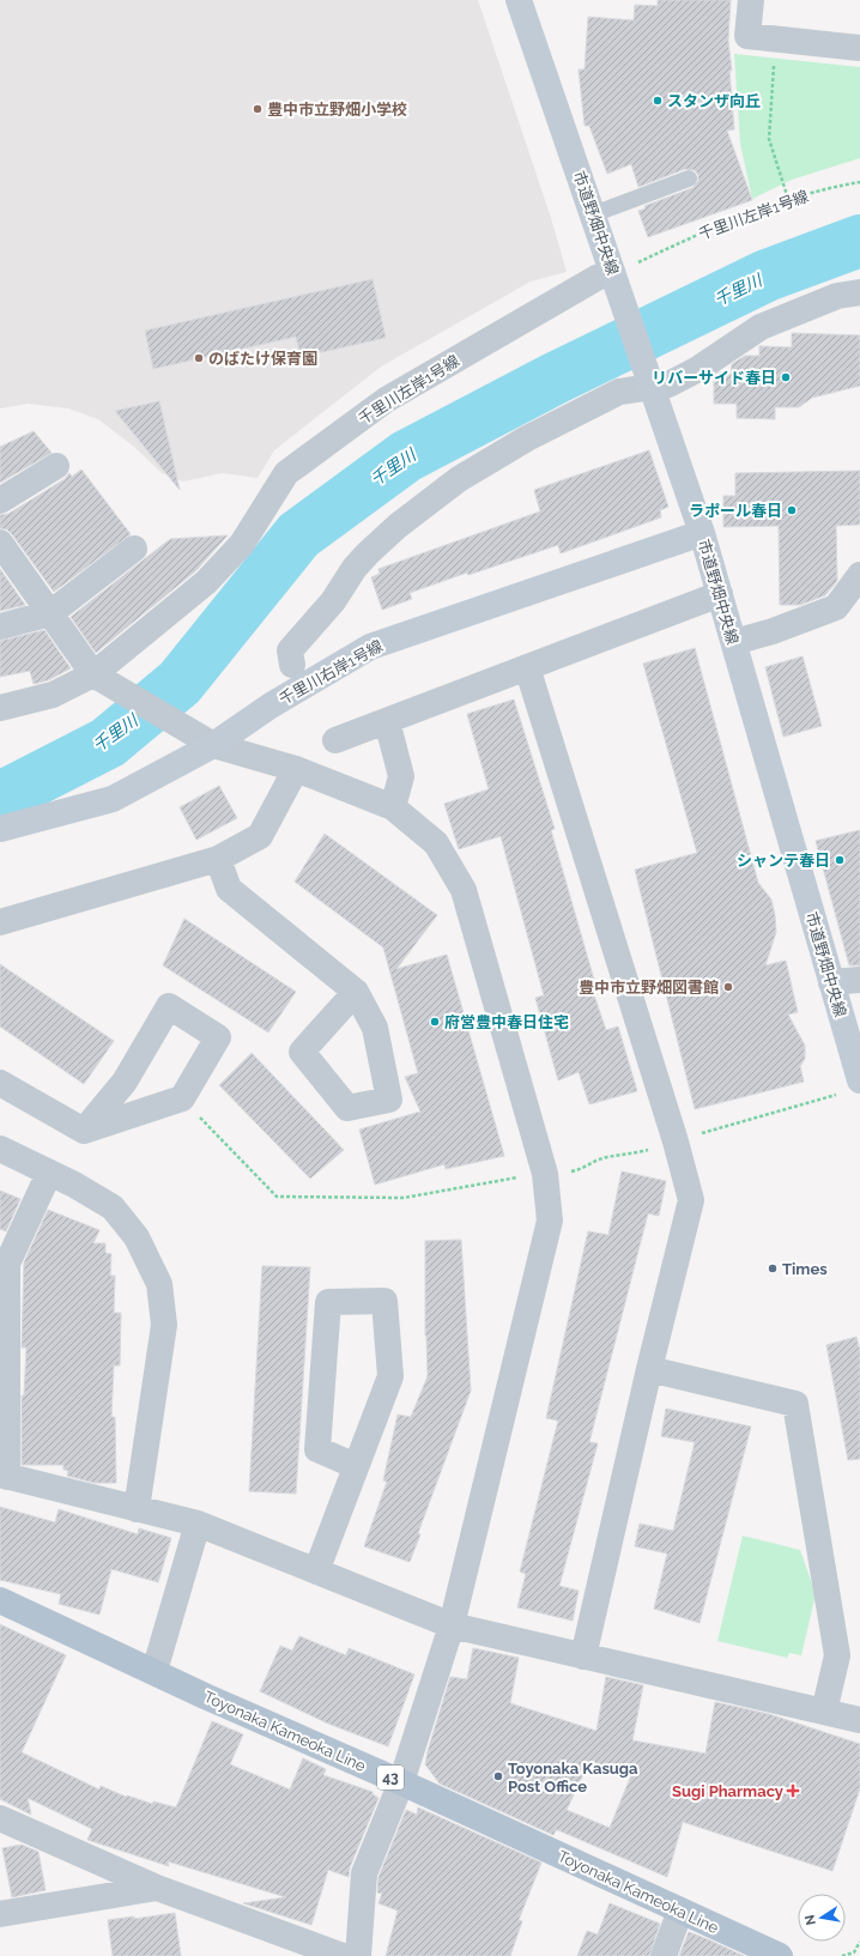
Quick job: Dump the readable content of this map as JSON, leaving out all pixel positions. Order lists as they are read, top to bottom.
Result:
{
  "streets": {
    "main road": ["Toyonaka Kameoka Line", "43"],
    "street": ["千里川左岸1号線", "市道野畑中央線", "千里川右岸1号線"]
  },
  "crossings": [
    ["千里川左岸1号線", "市道野畑中央線"],
    ["市道野畑中央線", "千里川右岸1号線"]
  ],
  "water": ["千里川"],
  "places": {
    "other": [
      "スタンザ向丘",
      "豊中市立野畑小学校",
      "のばたけ保育園",
      "リバーサイド春日",
      "ラポール春日",
      "シャンテ春日",
      "豊中市立野畑図書館",
      "府営豊中春日住宅",
      "Times",
      "Toyonaka Kasuga Post Office"
    ],
    "health": ["Sugi Pharmacy"]
  },
  "north": "left"
}
